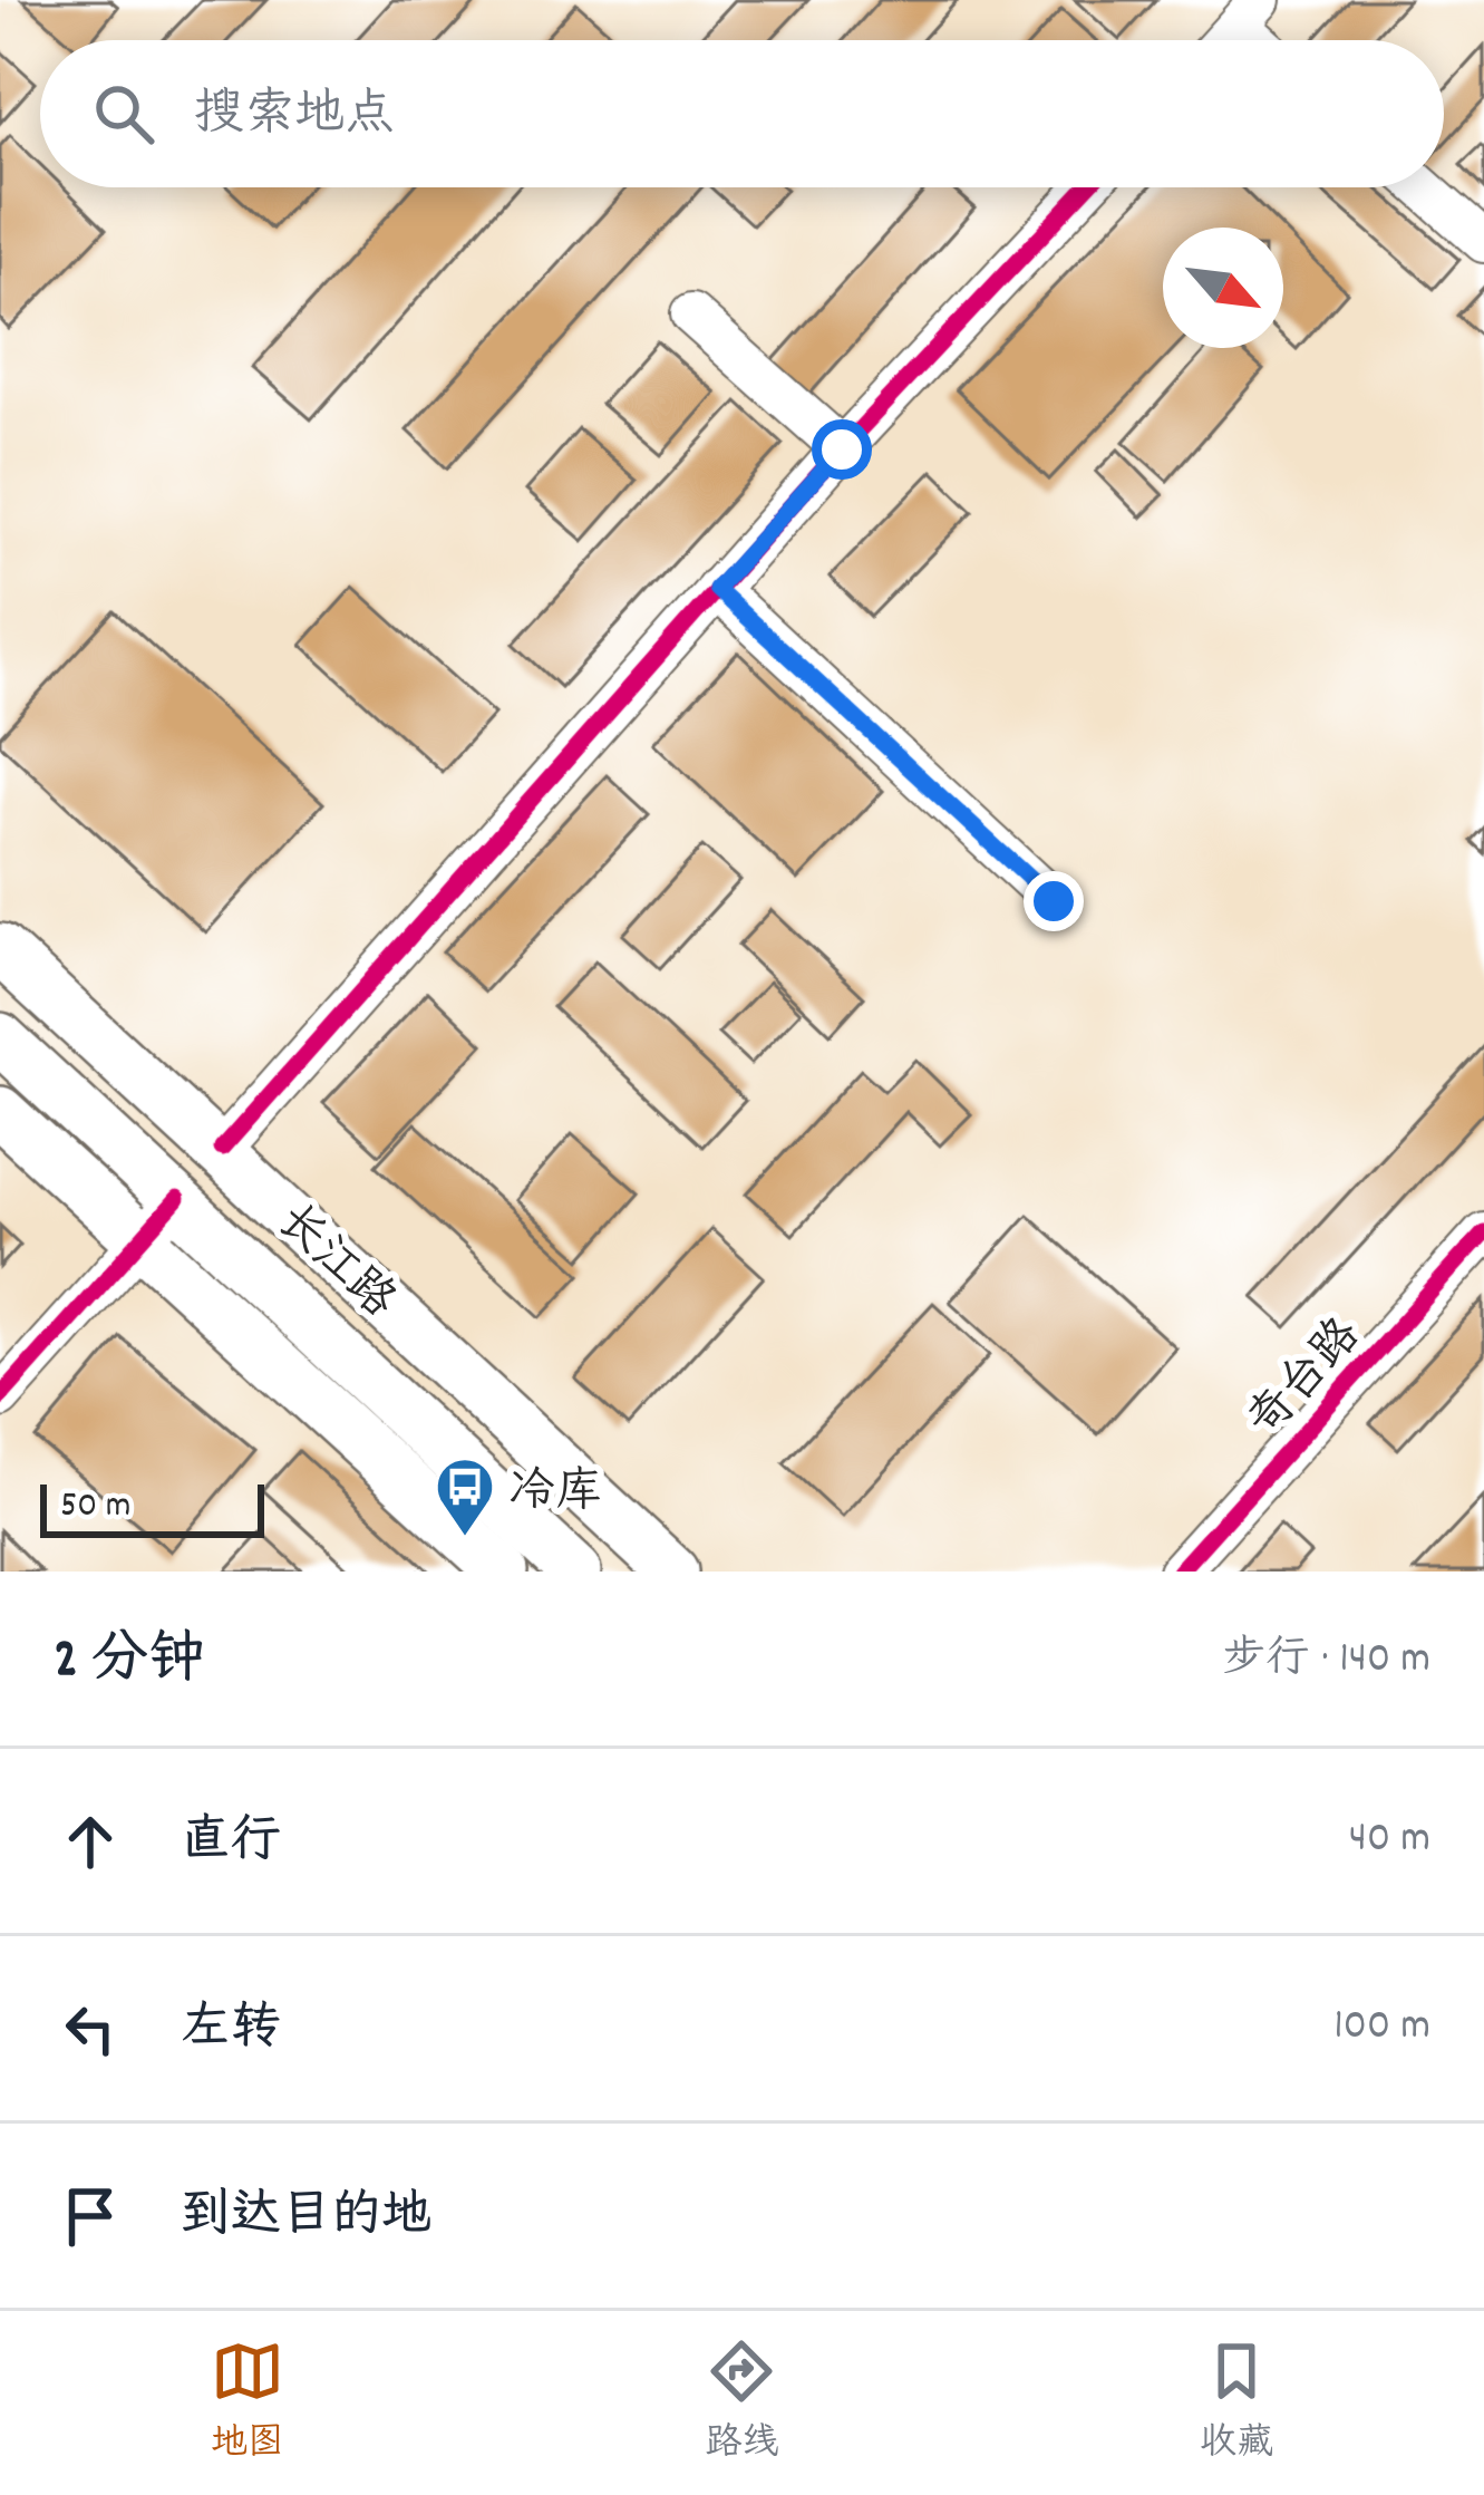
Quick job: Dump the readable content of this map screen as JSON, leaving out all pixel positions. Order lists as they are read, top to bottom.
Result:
{
  "streets": {
    "main road": ["长江路"],
    "street": ["奇台路"]
  },
  "places": {
    "bus stop": ["冷库"]
  },
  "scale_bar": "50 m",
  "north": "bottom right",
  "page": {
    "search": "搜索地点",
    "scale": "50 m",
    "heading": ["2 分钟", "步行 · 140 m"],
    "list": [
      ["直行", "40 m"],
      ["左转", "100 m"],
      "到达目的地"
    ],
    "nav": ["地图", "路线", "收藏"]
  }
}
